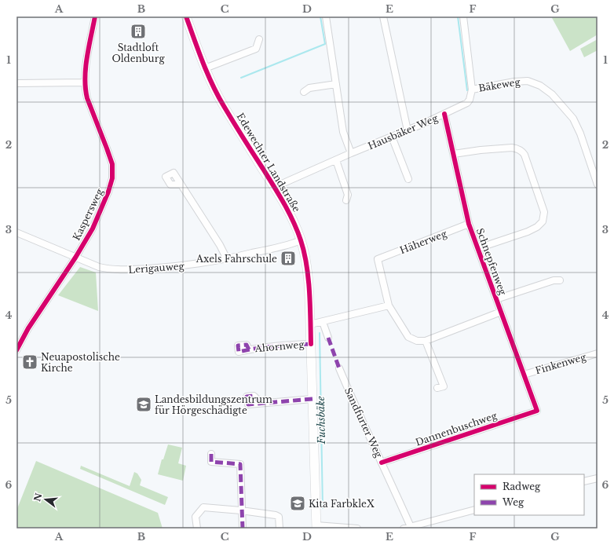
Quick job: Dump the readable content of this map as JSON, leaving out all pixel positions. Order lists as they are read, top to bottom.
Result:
{
  "streets": {
    "main road": ["Edewechter Landstraße"],
    "street": [
      "Bäkeweg",
      "Hausbäker Weg",
      "Kaspersweg",
      "Häherweg",
      "Schnepfenweg",
      "Lerigauweg",
      "Ahornweg",
      "Finkenweg",
      "Sandfurter Weg",
      "Dannenbuschweg"
    ]
  },
  "crossings": [
    ["Bäkeweg", "Hausbäker Weg"],
    ["Hausbäker Weg", "Edewechter Landstraße"],
    ["Hausbäker Weg", "Schnepfenweg"],
    ["Edewechter Landstraße", "Lerigauweg"],
    ["Edewechter Landstraße", "Ahornweg"],
    ["Kaspersweg", "Lerigauweg"],
    ["Häherweg", "Schnepfenweg"],
    ["Schnepfenweg", "Finkenweg"],
    ["Schnepfenweg", "Dannenbuschweg"],
    ["Sandfurter Weg", "Dannenbuschweg"]
  ],
  "water": ["Fuchsbäke"],
  "places": {
    "building": ["Stadtloft Oldenburg", "Axels Fahrschule"],
    "church": ["Neuapostolische Kirche"],
    "school or university": ["Landesbildungszentrum für Hörgeschädigte", "Kita FarbkleX"]
  },
  "legend": ["Radweg", "Weg"],
  "north": "left",
  "grid": {
    "columns": [
      "A",
      "B",
      "C",
      "D",
      "E",
      "F",
      "G"
    ],
    "rows": [
      "1",
      "2",
      "3",
      "4",
      "5",
      "6"
    ]
  }
}
